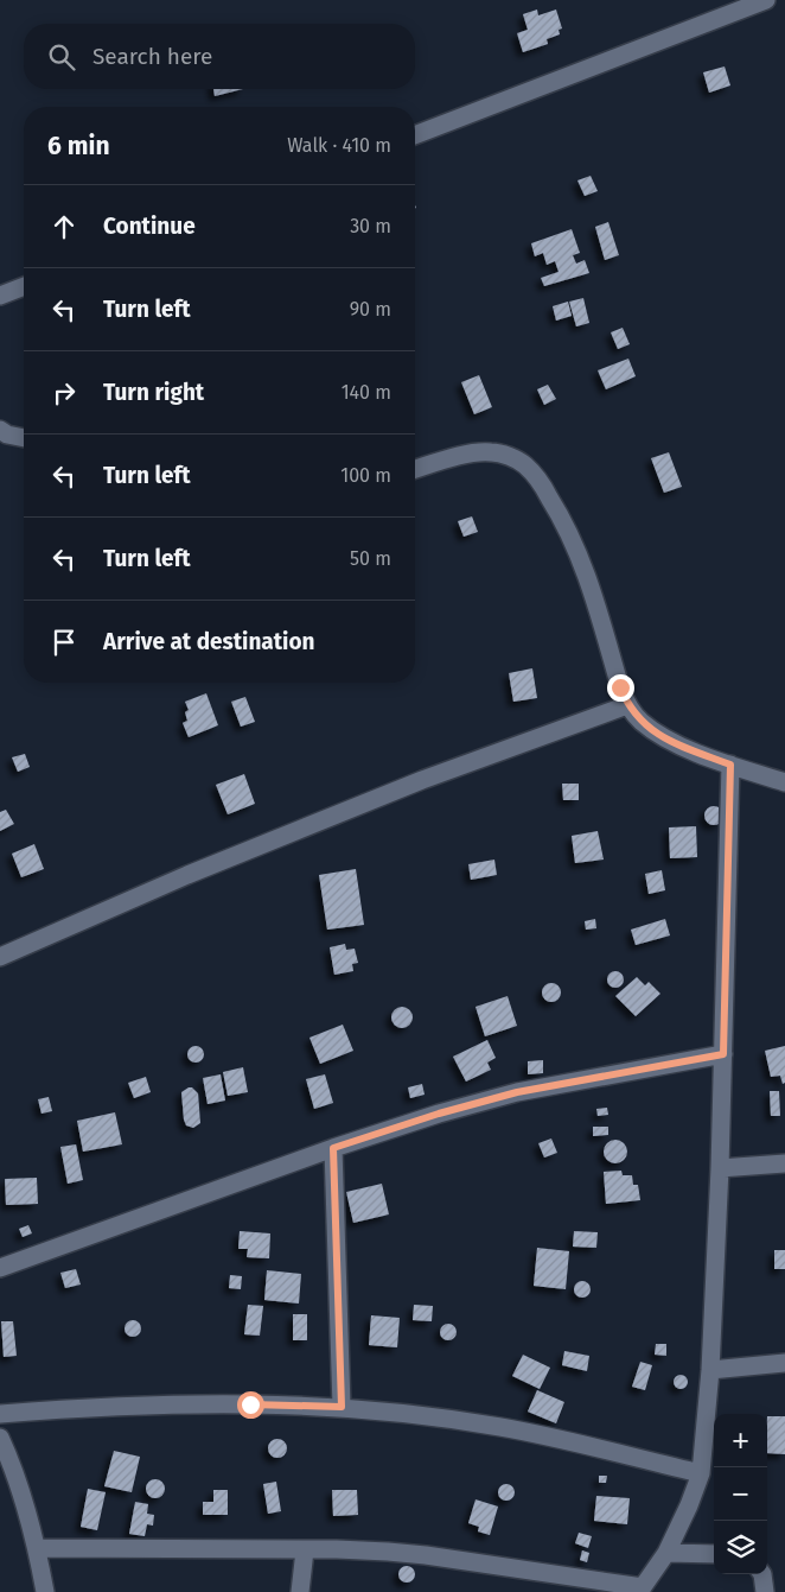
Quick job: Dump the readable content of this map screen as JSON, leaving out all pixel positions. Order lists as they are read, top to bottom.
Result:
{
  "page": {
    "search": "Search here",
    "heading": ["6 min", "Walk · 410 m"],
    "list": [
      ["Continue", "30 m"],
      ["Turn left", "90 m"],
      ["Turn right", "140 m"],
      ["Turn left", "100 m"],
      ["Turn left", "50 m"],
      "Arrive at destination"
    ],
    "map_buttons": ["+", "−"]
  }
}
